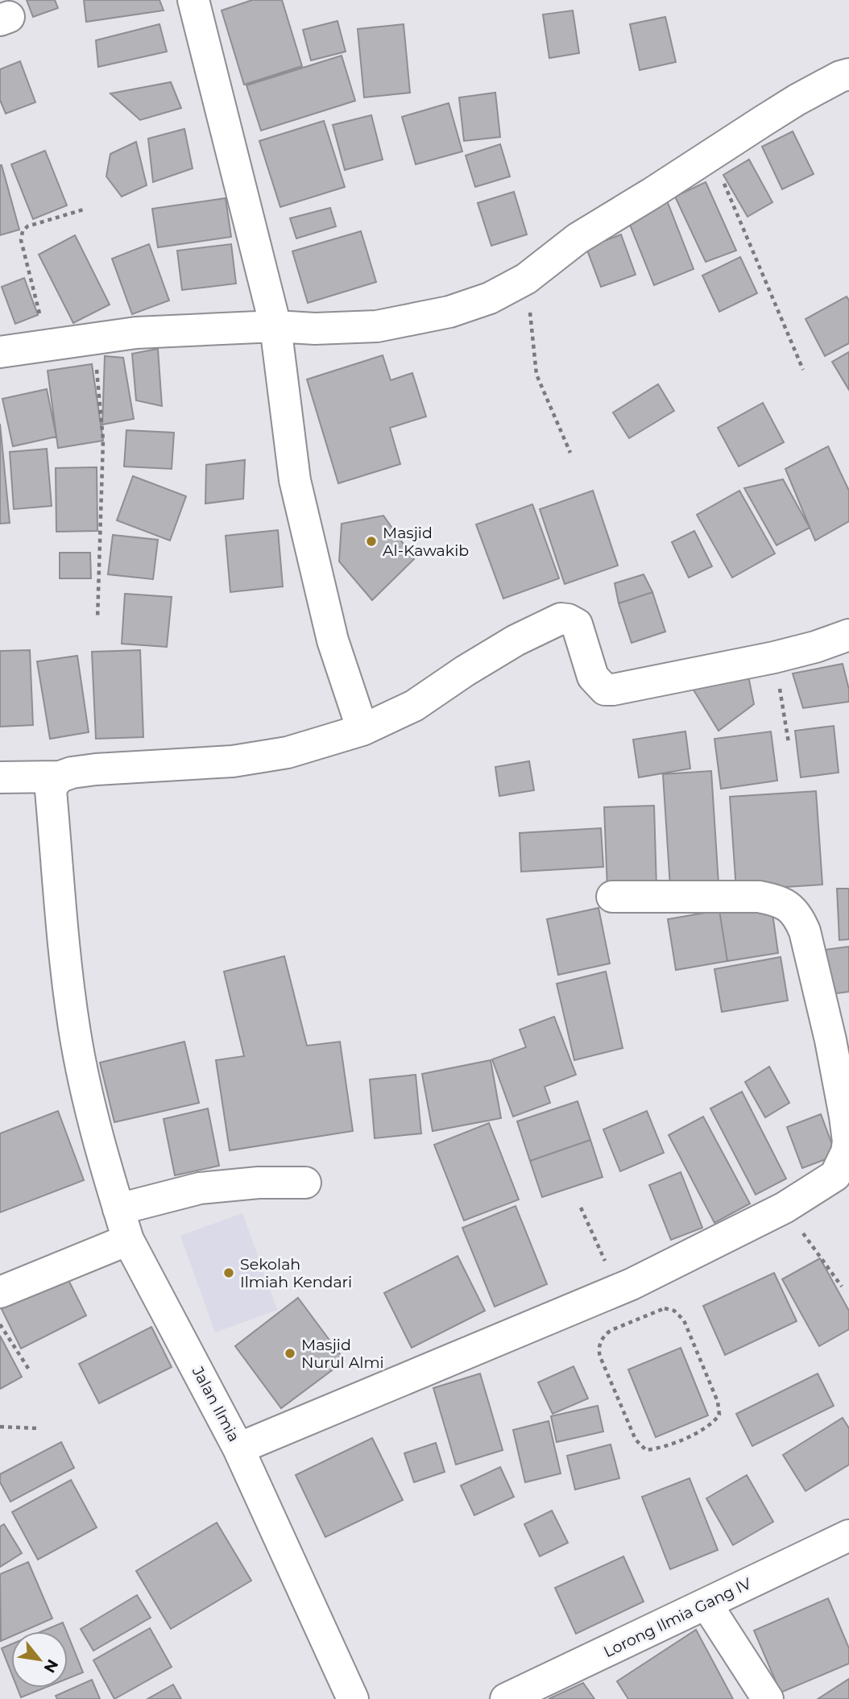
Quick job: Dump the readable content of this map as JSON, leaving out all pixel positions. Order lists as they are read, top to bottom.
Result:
{
  "streets": {
    "street": ["Jalan Ilmia", "Lorong Ilmia Gang IV"]
  },
  "places": ["Masjid Al-Kawakib", "Sekolah Ilmiah Kendari", "Masjid Nurul Almi"],
  "north": "bottom right"
}
